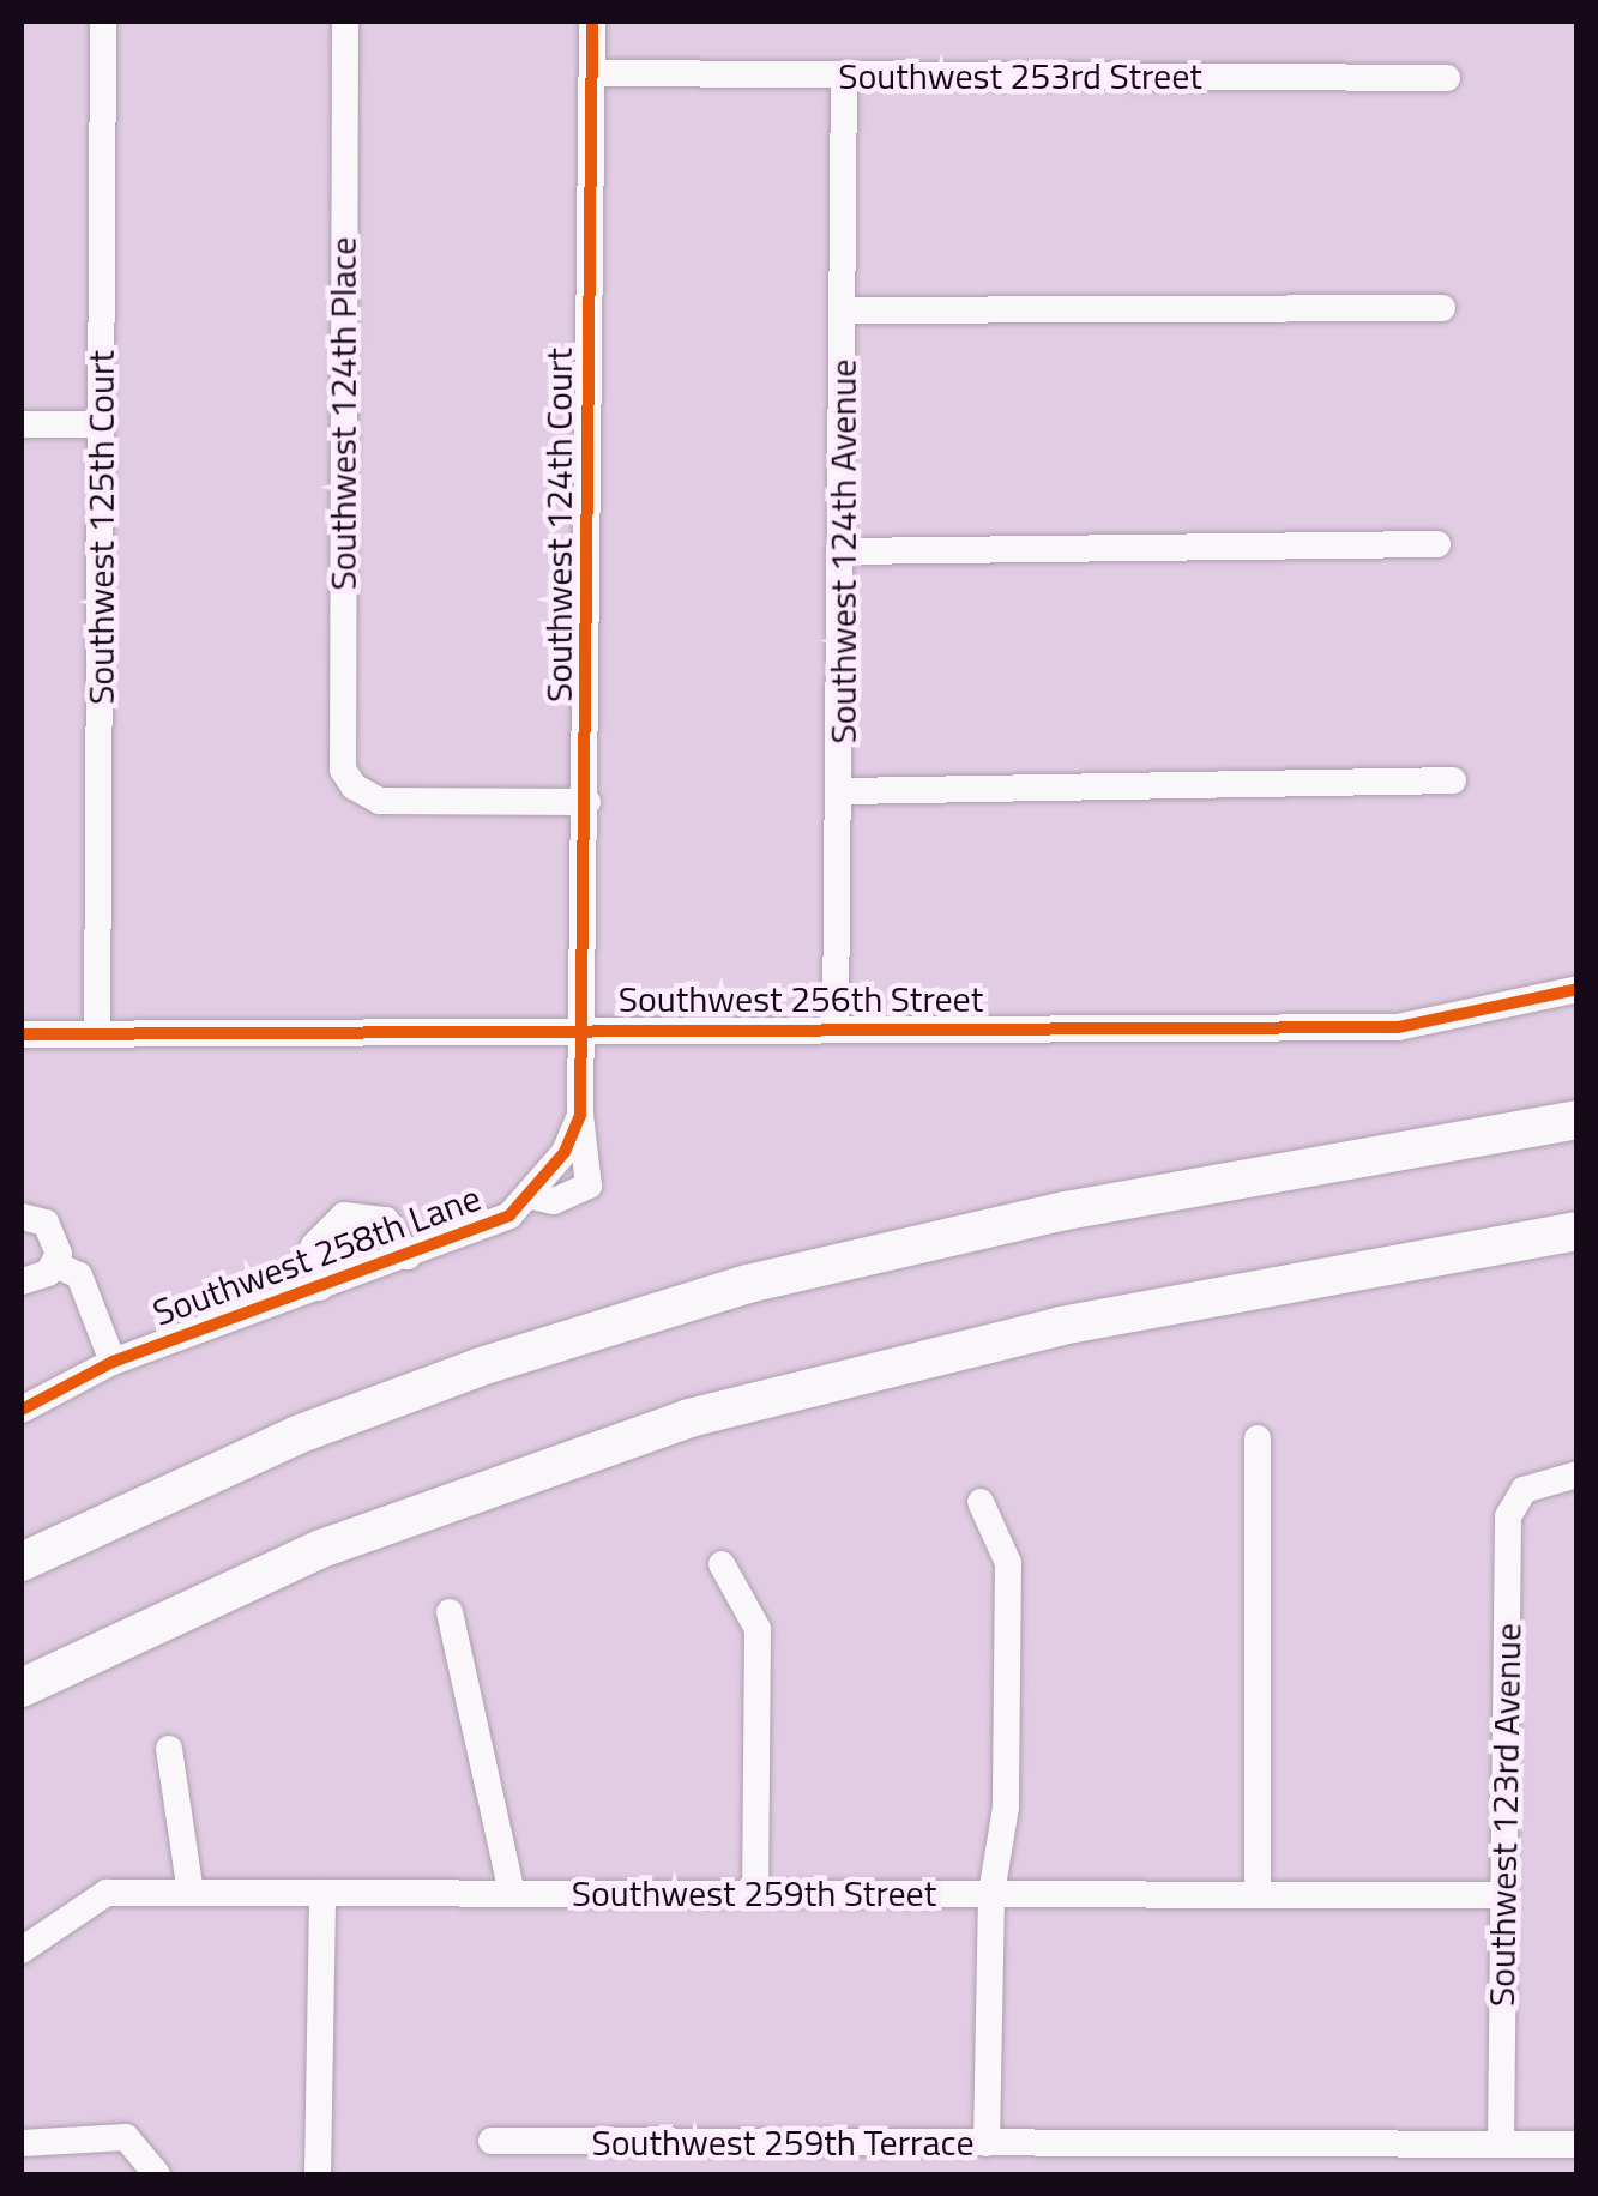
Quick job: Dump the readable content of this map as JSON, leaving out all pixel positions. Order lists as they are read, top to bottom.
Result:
{
  "streets": {
    "street": [
      "Southwest 253rd Street",
      "Southwest 124th Place",
      "Southwest 124th Court",
      "Southwest 125th Court",
      "Southwest 124th Avenue",
      "Southwest 256th Street",
      "Southwest 258th Lane",
      "Southwest 123rd Avenue",
      "Southwest 259th Street",
      "Southwest 259th Terrace"
    ]
  },
  "crossings": [
    ["Southwest 253rd Street", "Southwest 124th Court"],
    ["Southwest 253rd Street", "Southwest 124th Avenue"],
    ["Southwest 124th Place", "Southwest 124th Court"],
    ["Southwest 124th Court", "Southwest 256th Street"],
    ["Southwest 124th Court", "Southwest 258th Lane"],
    ["Southwest 125th Court", "Southwest 256th Street"],
    ["Southwest 124th Avenue", "Southwest 256th Street"],
    ["Southwest 256th Street", "Southwest 258th Lane"],
    ["Southwest 123rd Avenue", "Southwest 259th Street"],
    ["Southwest 123rd Avenue", "Southwest 259th Terrace"]
  ]
}
